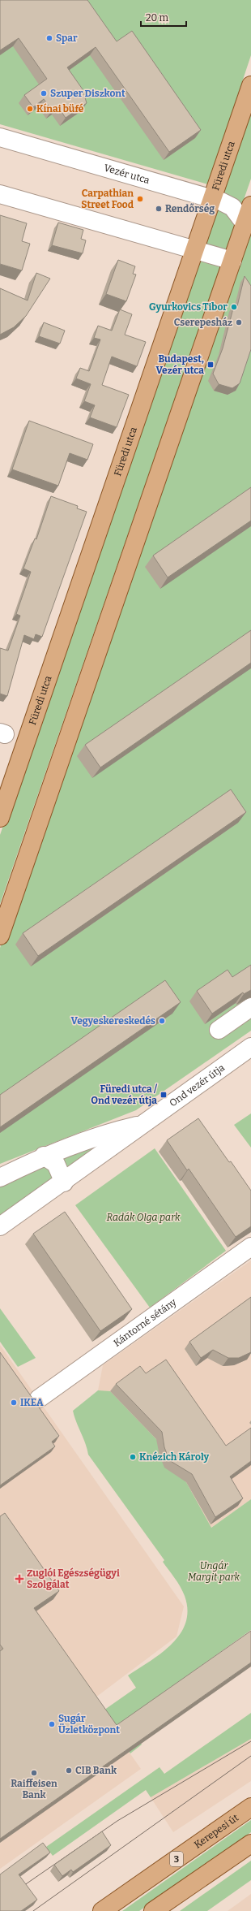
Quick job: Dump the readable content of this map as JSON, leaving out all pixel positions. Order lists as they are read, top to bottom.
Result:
{
  "streets": {
    "main road": ["Füredi utca", "Kerepesi út", "3"],
    "street": ["Vezér utca", "Ond vezér útja", "Kántorné sétány"]
  },
  "crossings": [
    ["Füredi utca", "Vezér utca"]
  ],
  "parks": ["Radák Olga park", "Ungár Margit park"],
  "places": {
    "other": [
      "Spar",
      "Szuper Diszkont",
      "Kínai büfé",
      "Carpathian Street Food",
      "Rendőrség",
      "Gyurkovics Tibor",
      "Cserepesház",
      "Vegyeskereskedés",
      "IKEA",
      "Knézich Károly",
      "Sugár Üzletközpont",
      "CIB Bank",
      "Raiffeisen Bank"
    ],
    "transit": ["Budapest, Vezér utca", "Füredi utca / Ond vezér útja"],
    "health": ["Zuglói Egészségügyi Szolgálat"]
  },
  "scale_bar": "20 m"
}
